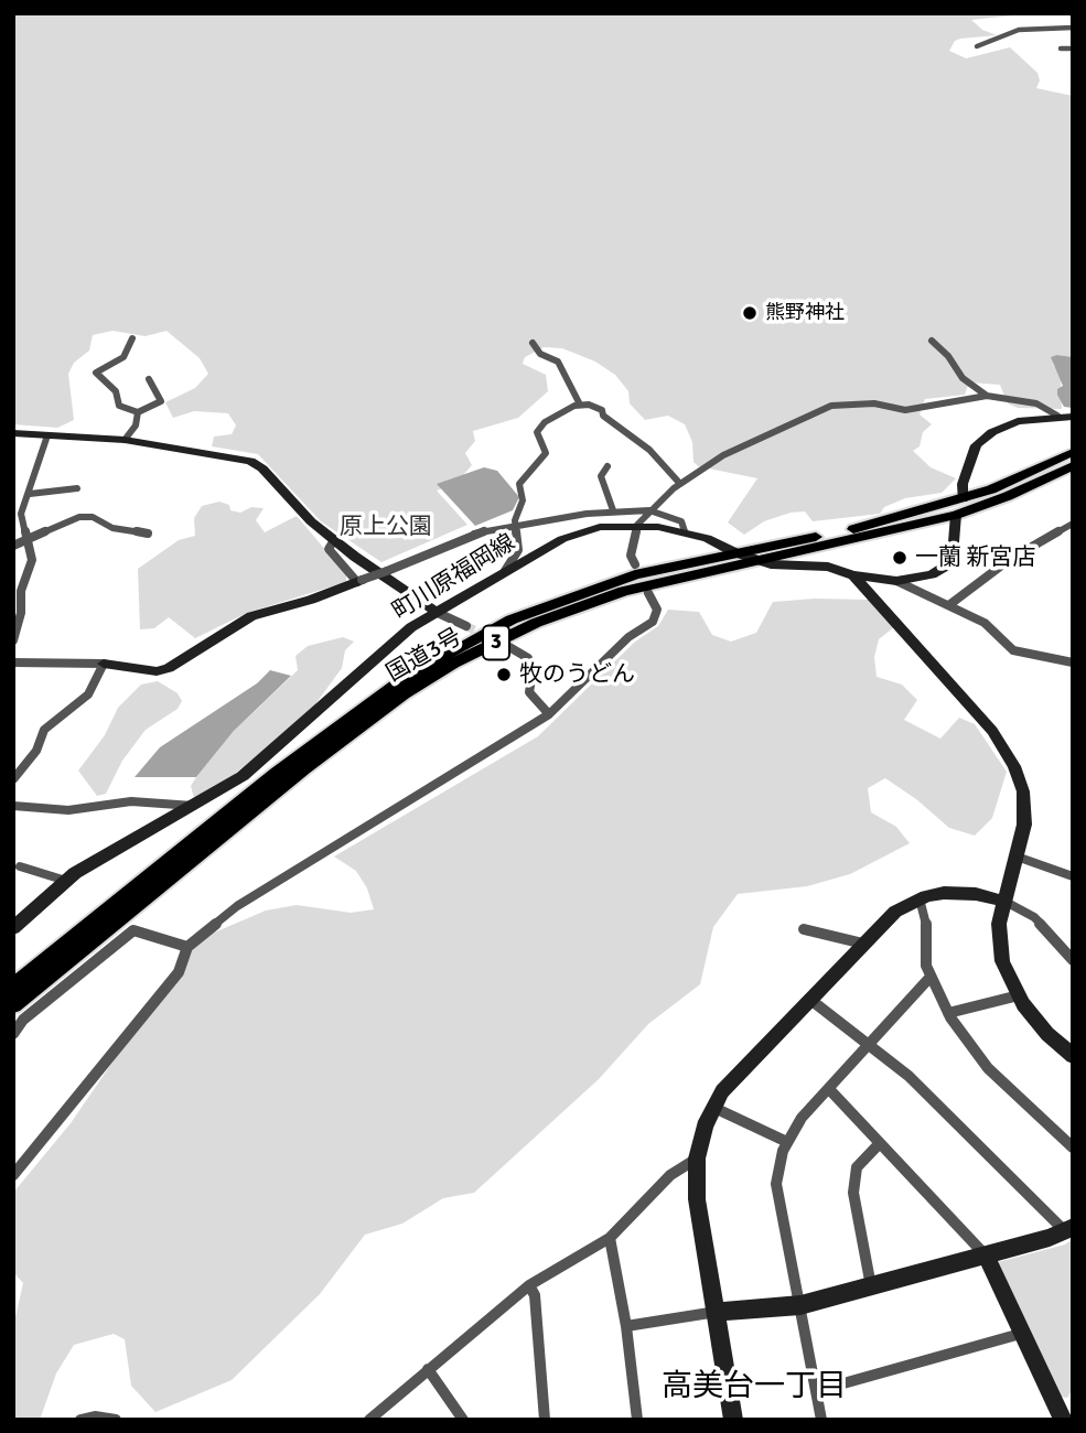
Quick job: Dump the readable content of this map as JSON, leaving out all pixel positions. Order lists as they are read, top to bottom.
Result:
{
  "streets": {
    "highway": ["3", "国道3号"],
    "street": ["町川原福岡線"]
  },
  "crossings": [
    ["町川原福岡線", "国道3号"]
  ],
  "districts": ["高美台一丁目"],
  "parks": ["原上公園"],
  "places": ["熊野神社", "一蘭 新宮店", "牧のうどん"]
}
